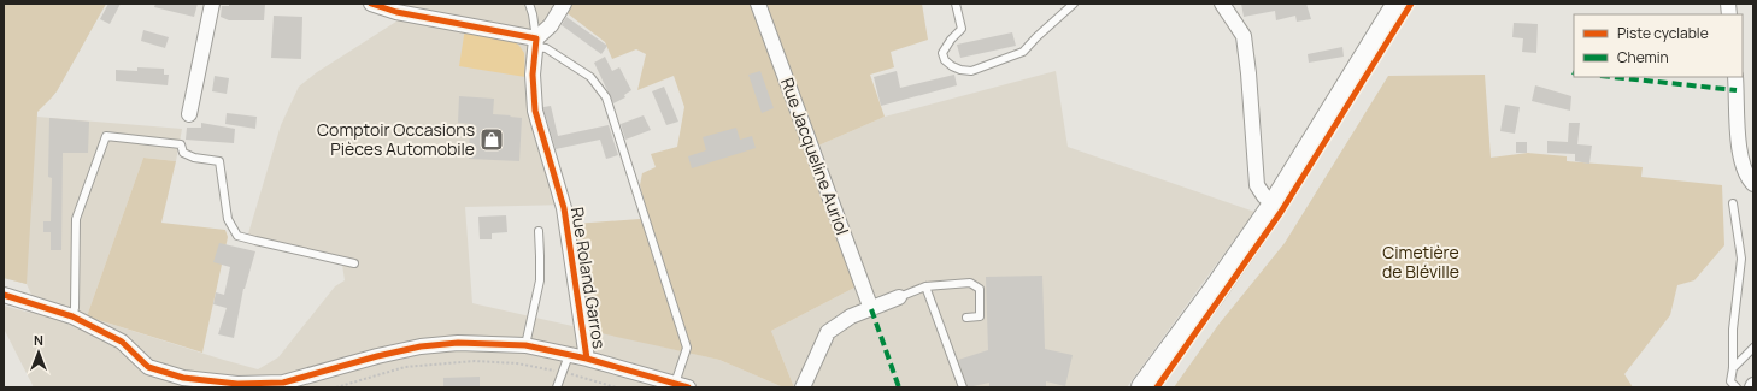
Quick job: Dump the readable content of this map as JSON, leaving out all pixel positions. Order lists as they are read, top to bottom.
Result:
{
  "streets": {
    "street": ["Rue Jacqueline Auriol", "Rue Roland Garros"]
  },
  "parks": ["Cimetière de Bléville"],
  "places": {
    "shop": ["Comptoir Occasions Pièces Automobile"]
  },
  "legend": ["Piste cyclable", "Chemin"],
  "north": "top"
}
